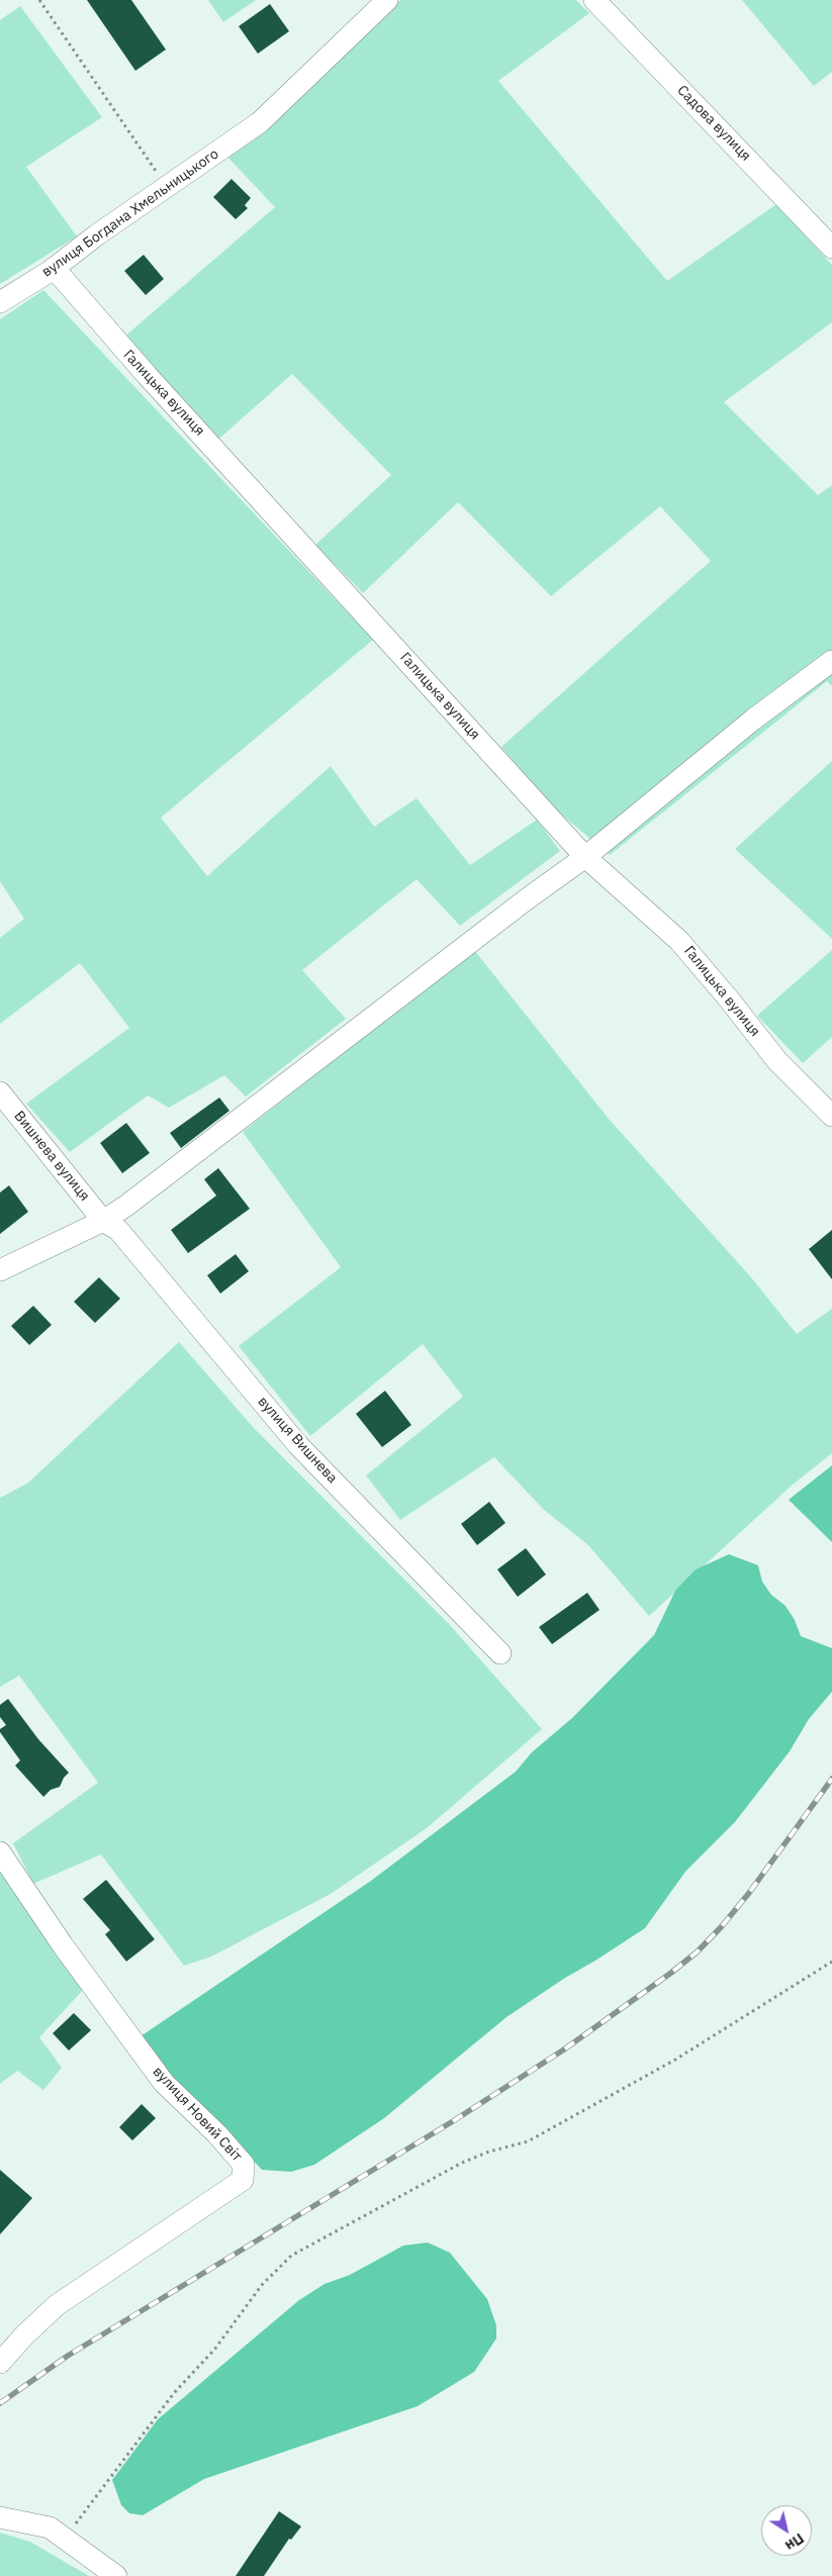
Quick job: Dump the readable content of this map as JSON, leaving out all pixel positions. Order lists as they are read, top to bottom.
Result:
{
  "streets": {
    "street": [
      "Садова вулиця",
      "вулиця Богдана Хмельницького",
      "Галицька вулиця",
      "Вишнева вулиця",
      "вулиця Вишнева",
      "вулиця Новий Світ"
    ]
  },
  "crossings": [
    ["вулиця Богдана Хмельницького", "Галицька вулиця"],
    ["Вишнева вулиця", "вулиця Вишнева"]
  ],
  "north": "bottom right"
}
